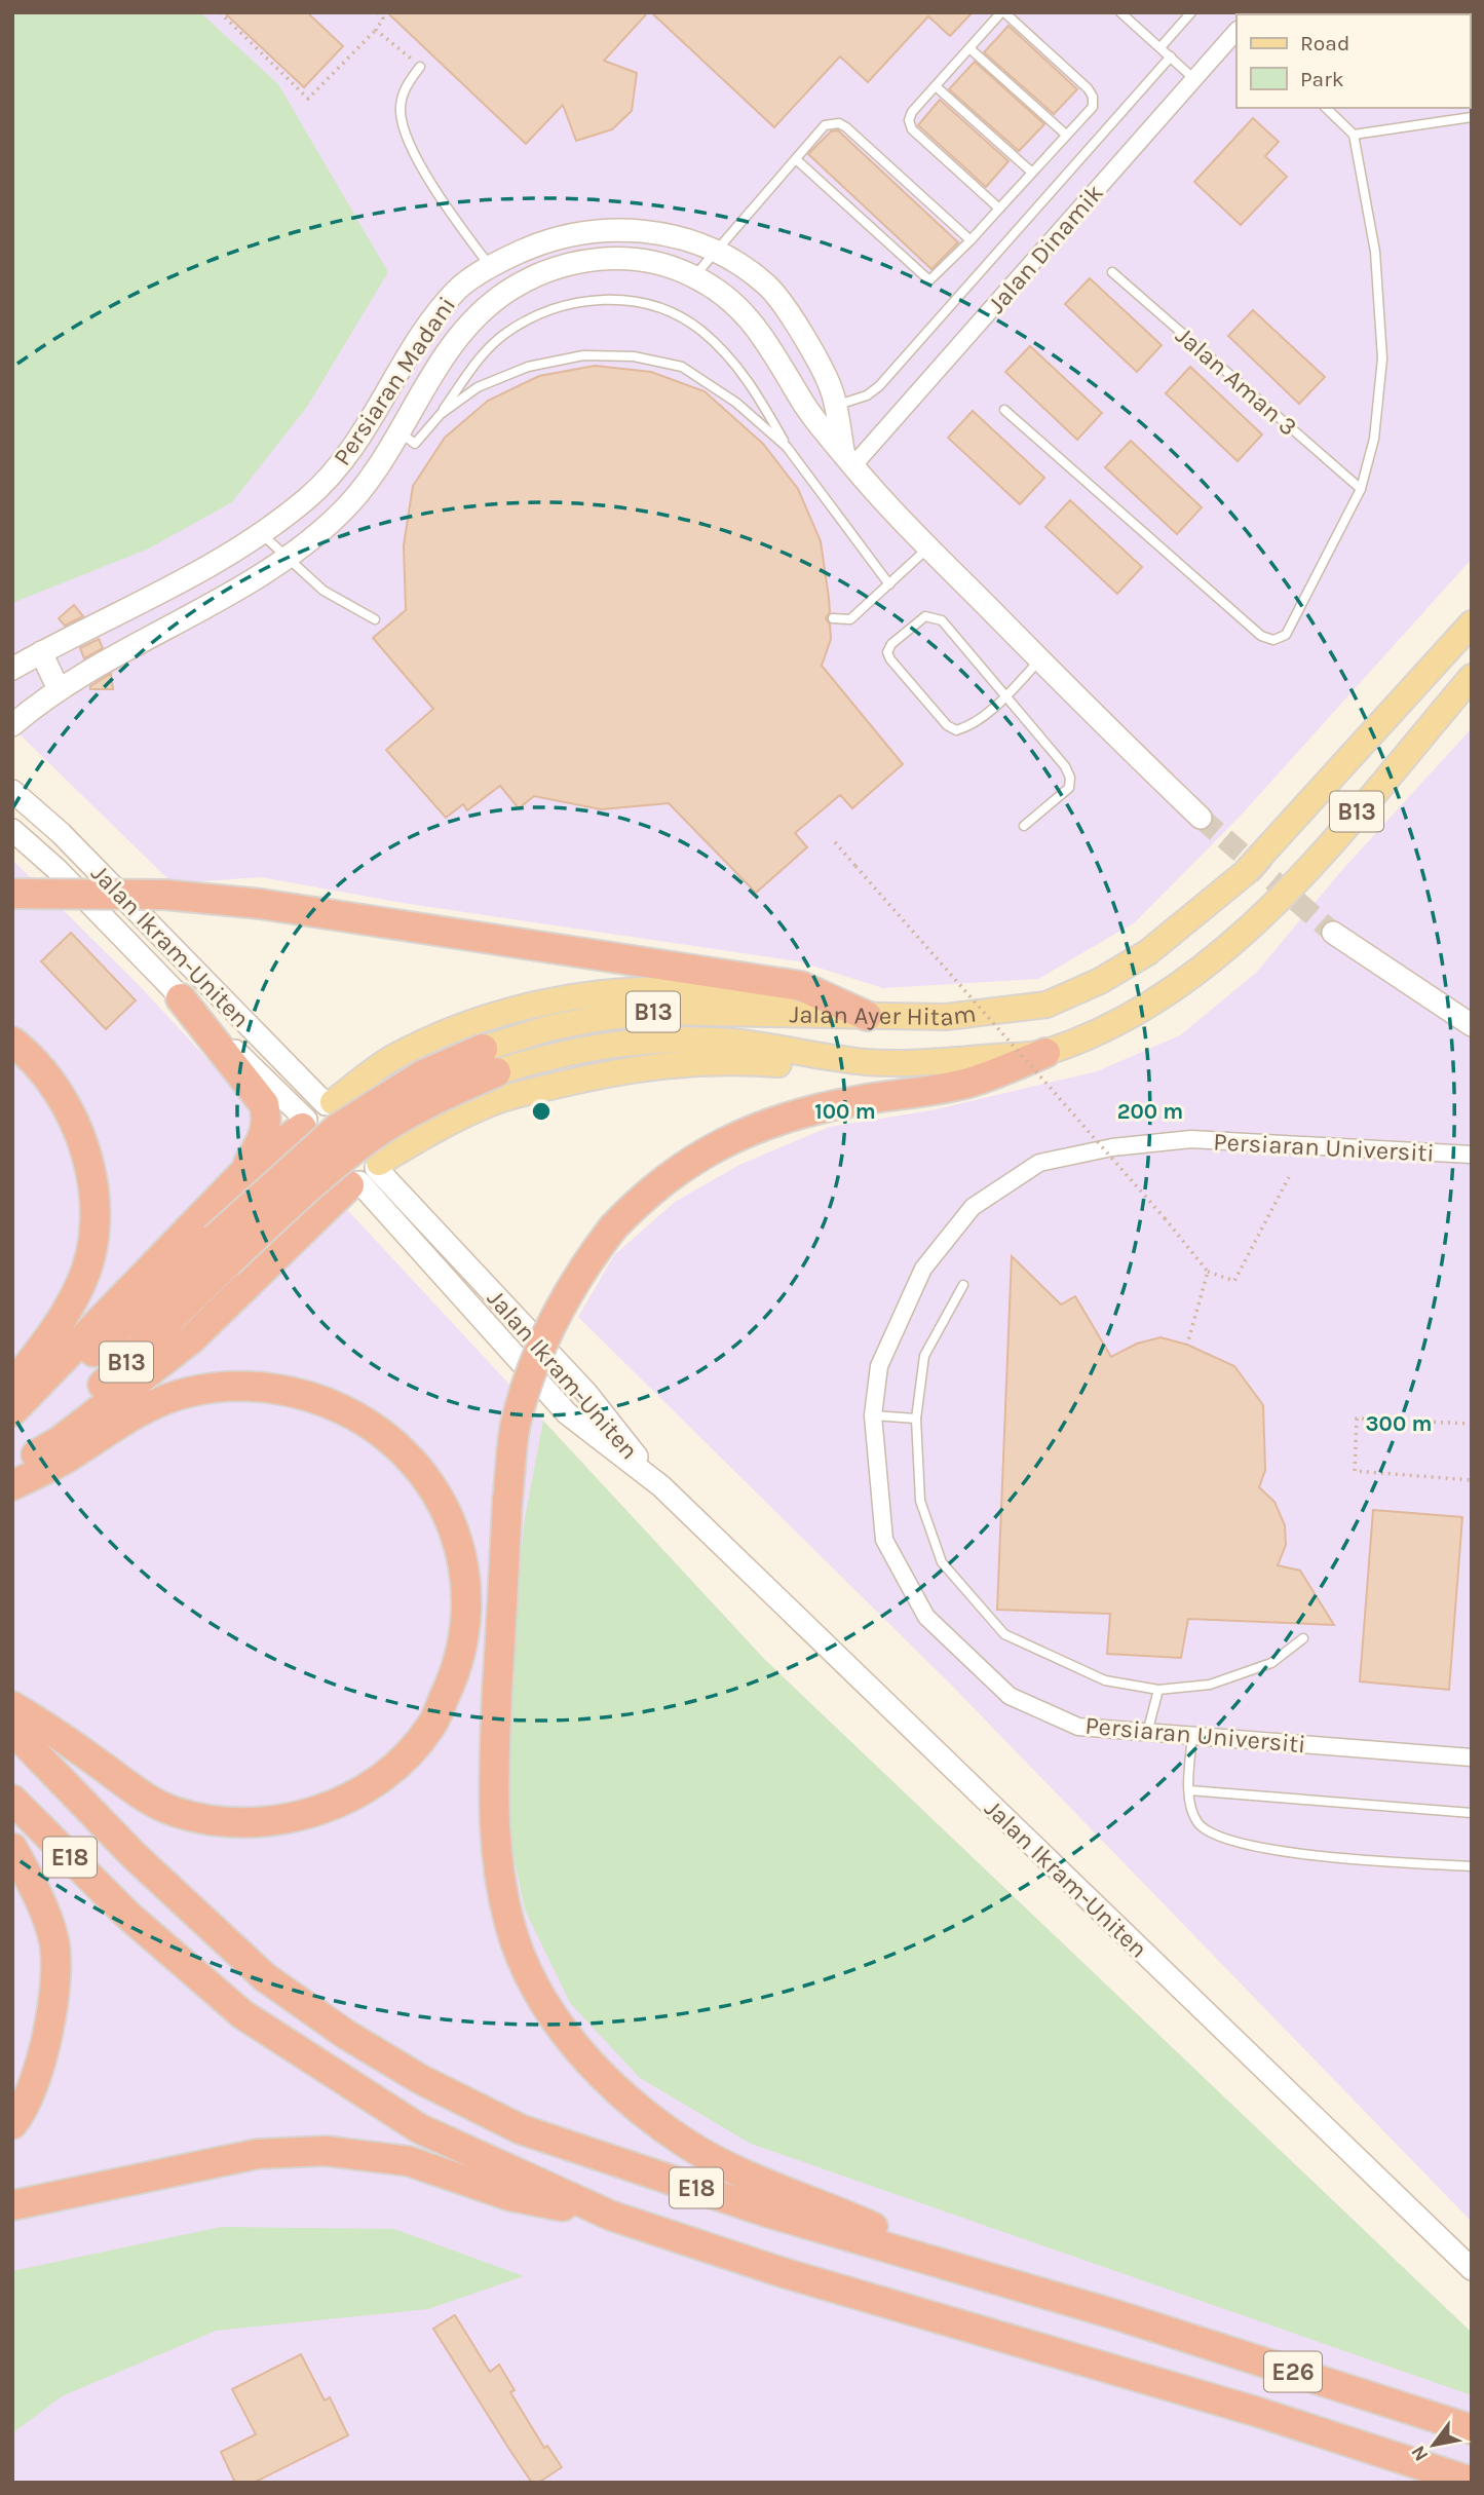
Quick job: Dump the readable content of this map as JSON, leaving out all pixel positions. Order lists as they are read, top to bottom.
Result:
{
  "streets": {
    "highway": ["B13", "E18", "E26"],
    "main road": ["Jalan Ayer Hitam"],
    "street": [
      "Jalan Dinamik",
      "Persiaran Madani",
      "Jalan Ikram-Uniten",
      "Persiaran Universiti"
    ],
    "lane": ["Jalan Aman 3"]
  },
  "crossings": [
    ["Jalan Dinamik", "Persiaran Madani"],
    ["B13", "Jalan Ayer Hitam"],
    ["E18", "E26"]
  ],
  "legend": ["Road", "Park"],
  "north": "bottom left",
  "rings": ["100 m", "200 m", "300 m"]
}
